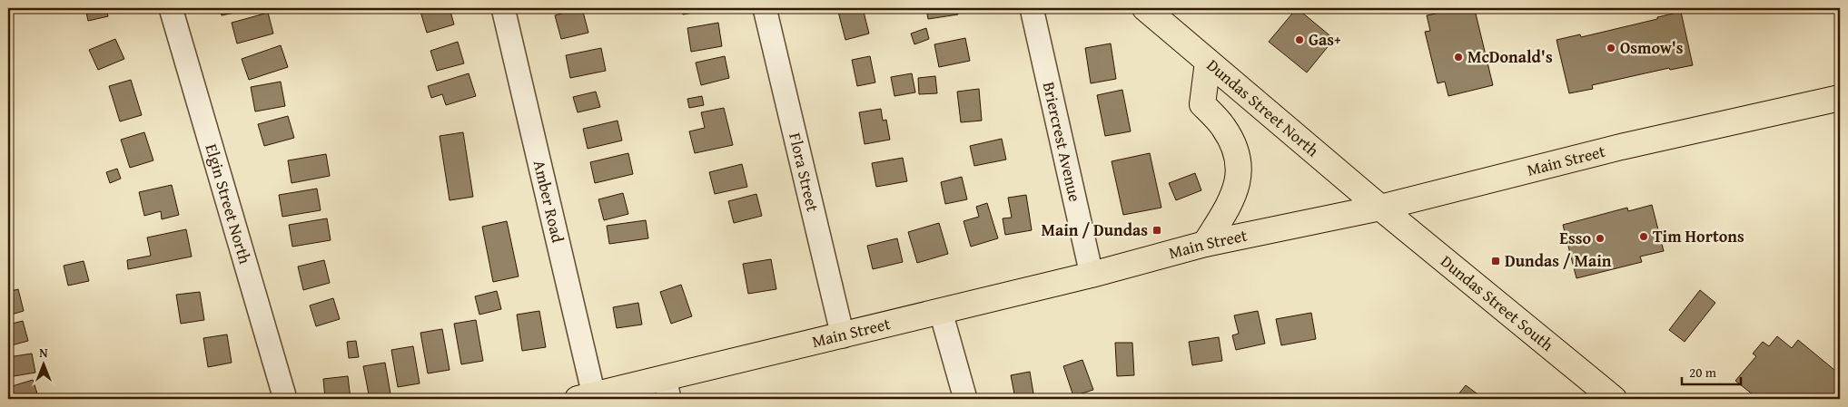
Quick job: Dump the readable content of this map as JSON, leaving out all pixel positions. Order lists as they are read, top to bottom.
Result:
{
  "streets": {
    "main road": ["Dundas Street North", "Main Street", "Dundas Street South"],
    "street": [
      "Briercrest Avenue",
      "Flora Street",
      "Amber Road",
      "Elgin Street North"
    ]
  },
  "crossings": [
    ["Dundas Street North", "Main Street"],
    ["Dundas Street North", "Dundas Street South"],
    ["Briercrest Avenue", "Main Street"],
    ["Main Street", "Flora Street"],
    ["Main Street", "Amber Road"],
    ["Main Street", "Dundas Street South"]
  ],
  "places": {
    "other": [
      "Gas+",
      "Osmow's",
      "McDonald's",
      "Tim Hortons",
      "Esso"
    ],
    "transit": ["Main / Dundas", "Dundas / Main"]
  },
  "scale_bar": "20 m",
  "north": "top"
}
